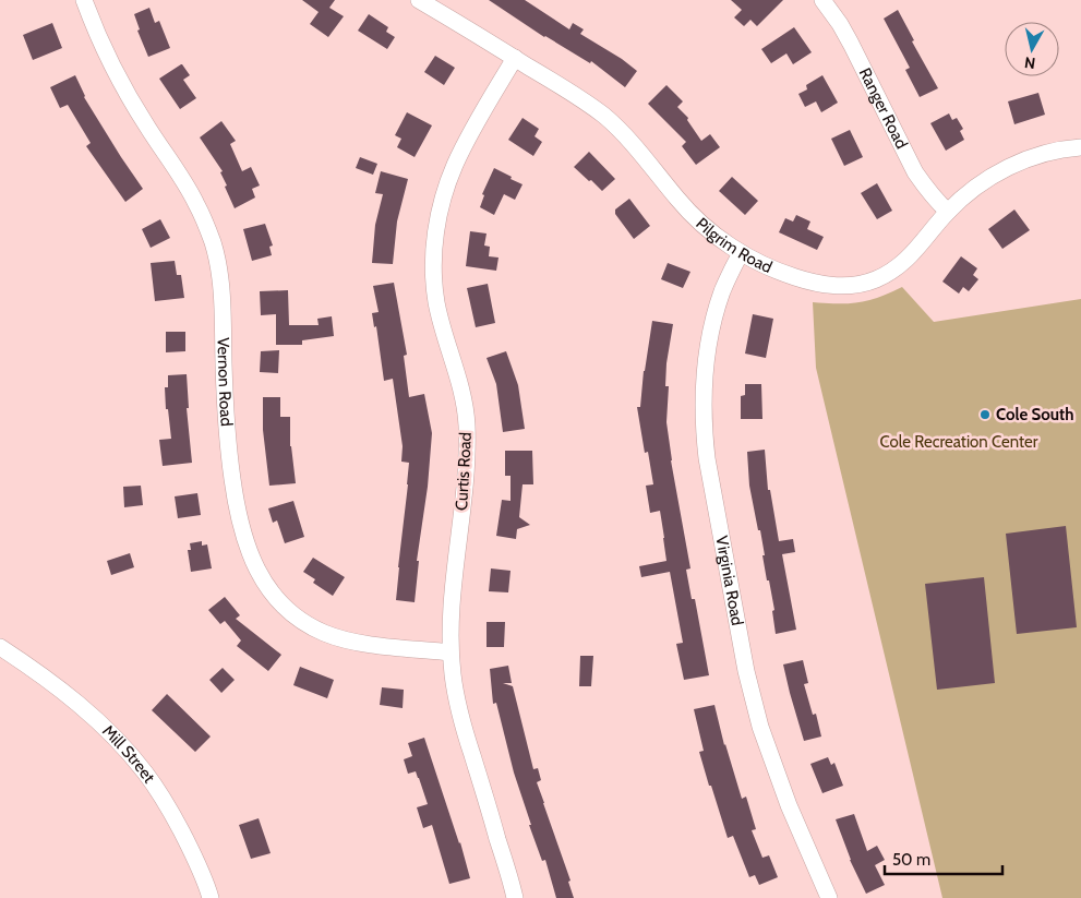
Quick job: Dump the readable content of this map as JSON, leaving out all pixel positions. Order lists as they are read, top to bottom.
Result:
{
  "streets": {
    "street": [
      "Ranger Road",
      "Pilgrim Road",
      "Vernon Road",
      "Curtis Road",
      "Virginia Road",
      "Mill Street"
    ]
  },
  "crossings": [
    ["Ranger Road", "Pilgrim Road"],
    ["Pilgrim Road", "Curtis Road"],
    ["Pilgrim Road", "Virginia Road"],
    ["Vernon Road", "Curtis Road"]
  ],
  "parks": ["Cole Recreation Center"],
  "places": ["Cole South"],
  "scale_bar": "50 m",
  "north": "bottom"
}
